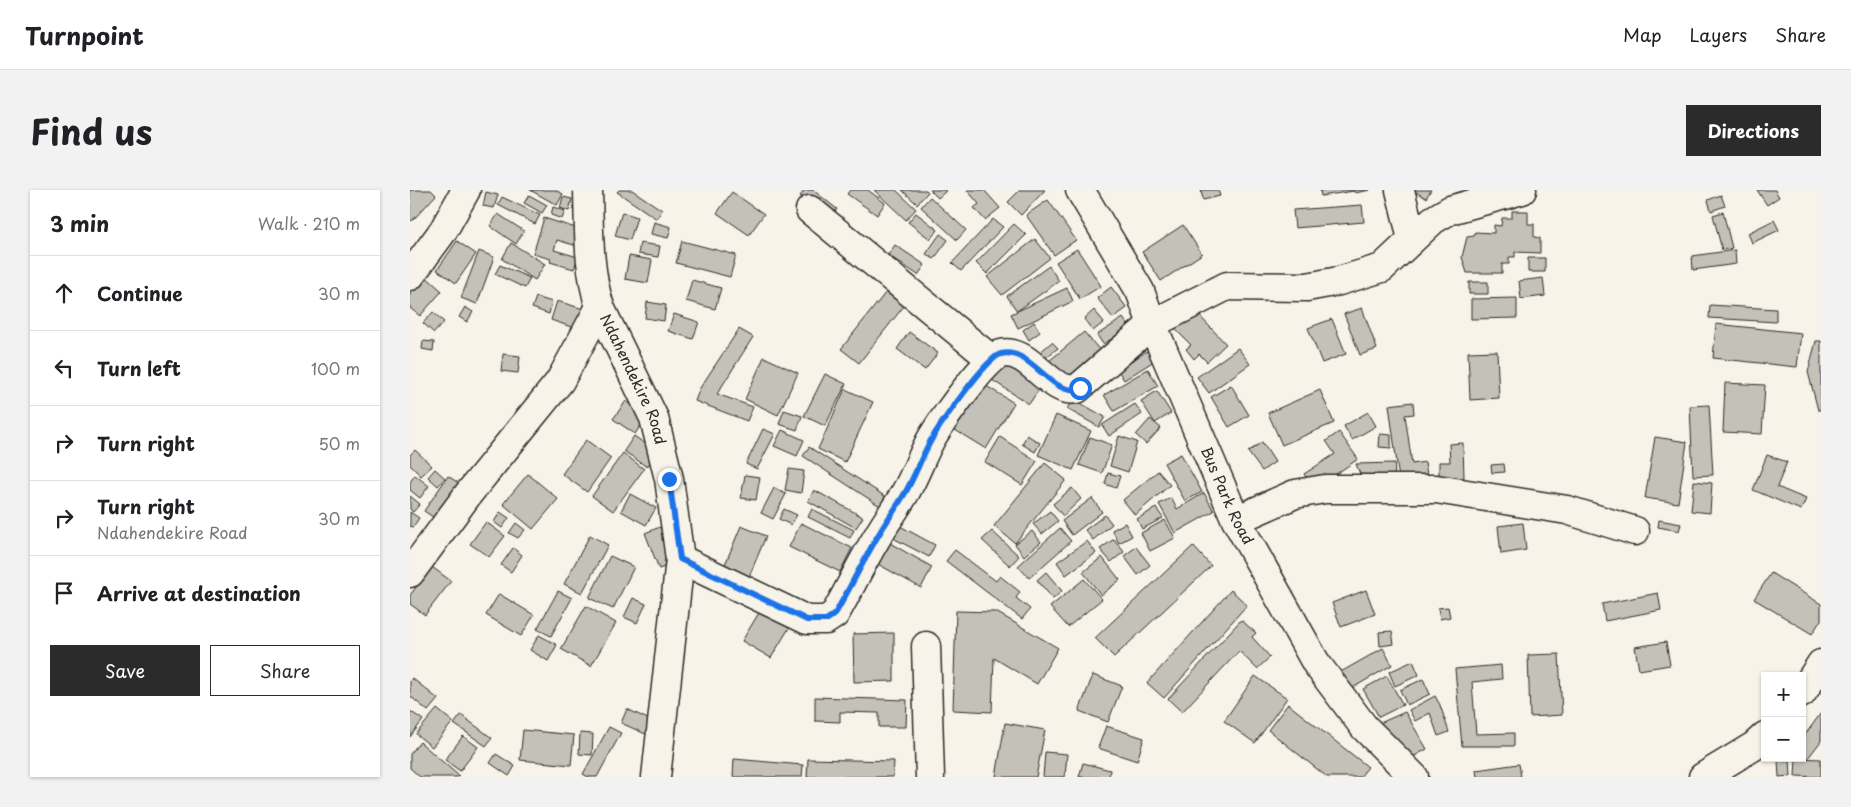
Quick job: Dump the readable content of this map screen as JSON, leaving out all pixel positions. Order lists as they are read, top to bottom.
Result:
{
  "streets": {
    "street": ["Ndahendekire Road", "Bus Park Road"]
  },
  "page": {
    "header": "Turnpoint",
    "nav": ["Map", "Layers", "Share"],
    "title": "Find us",
    "buttons": [
      "Directions",
      ["Save", "Share"]
    ],
    "heading": ["3 min", "Walk · 210 m"],
    "list": [
      ["Continue", "30 m"],
      ["Turn left", "100 m"],
      ["Turn right", "50 m"],
      ["Turn right", "Ndahendekire Road", "30 m"],
      "Arrive at destination"
    ],
    "map_buttons": ["+", "−"]
  }
}
